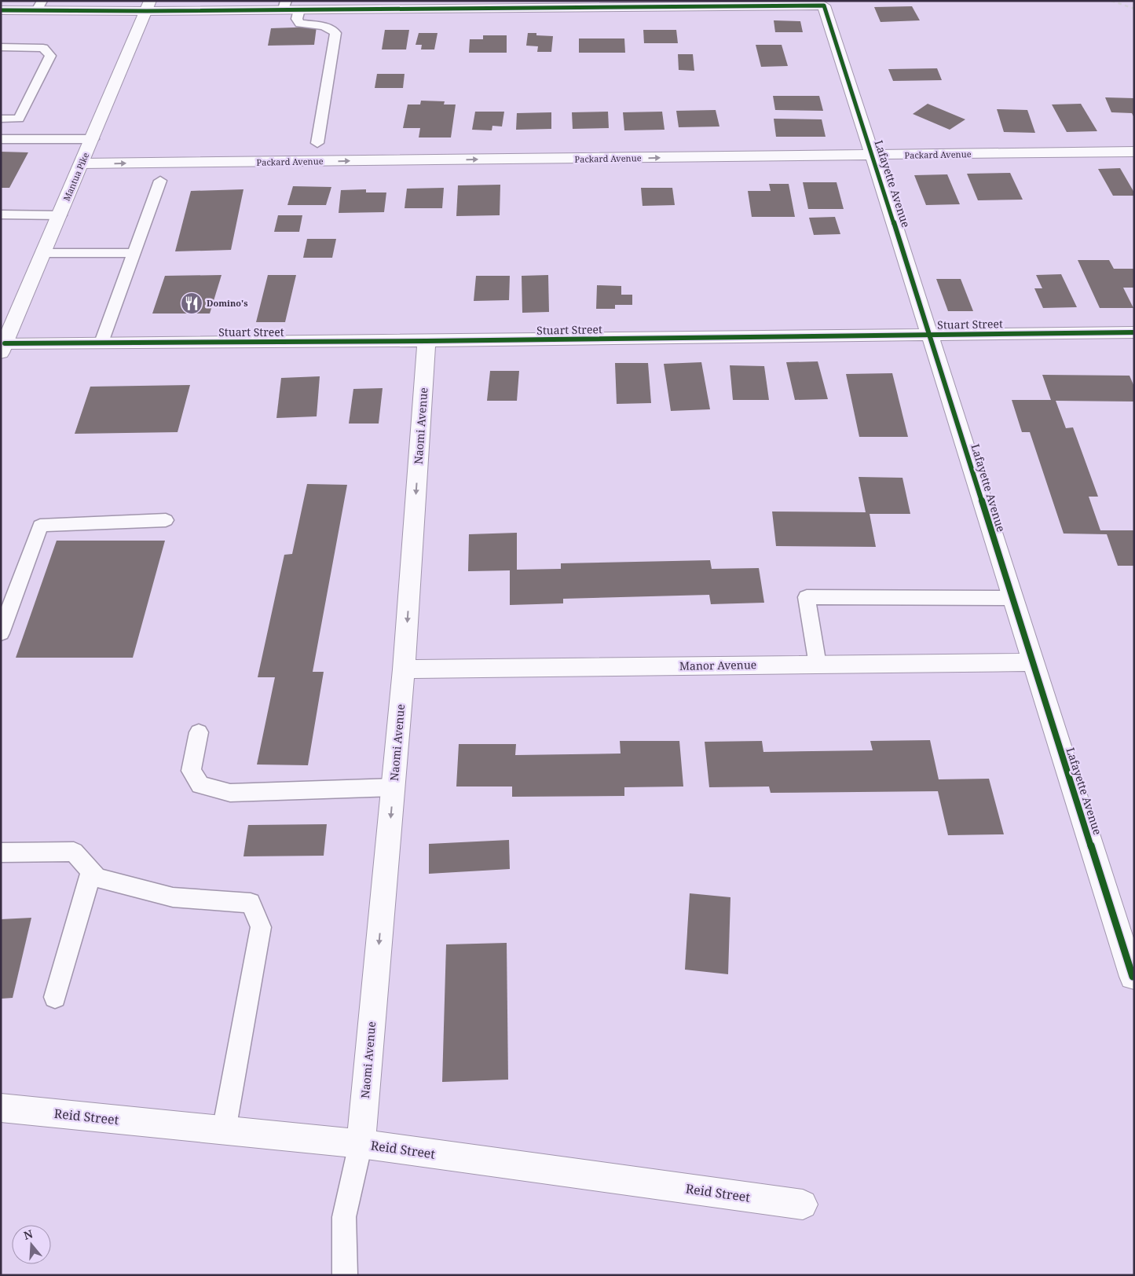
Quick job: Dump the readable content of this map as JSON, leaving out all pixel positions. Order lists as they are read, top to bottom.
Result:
{
  "streets": {
    "street": [
      "Packard Avenue",
      "Mantua Pike",
      "Lafayette Avenue",
      "Stuart Street",
      "Naomi Avenue",
      "Manor Avenue",
      "Reid Street"
    ]
  },
  "crossings": [
    ["Packard Avenue", "Mantua Pike"],
    ["Packard Avenue", "Lafayette Avenue"],
    ["Mantua Pike", "Stuart Street"],
    ["Lafayette Avenue", "Stuart Street"],
    ["Lafayette Avenue", "Manor Avenue"],
    ["Stuart Street", "Naomi Avenue"],
    ["Naomi Avenue", "Manor Avenue"],
    ["Naomi Avenue", "Reid Street"]
  ],
  "one_way": ["Packard Avenue", "Naomi Avenue"],
  "places": {
    "restaurant": ["Domino's"]
  },
  "north": "top"
}
